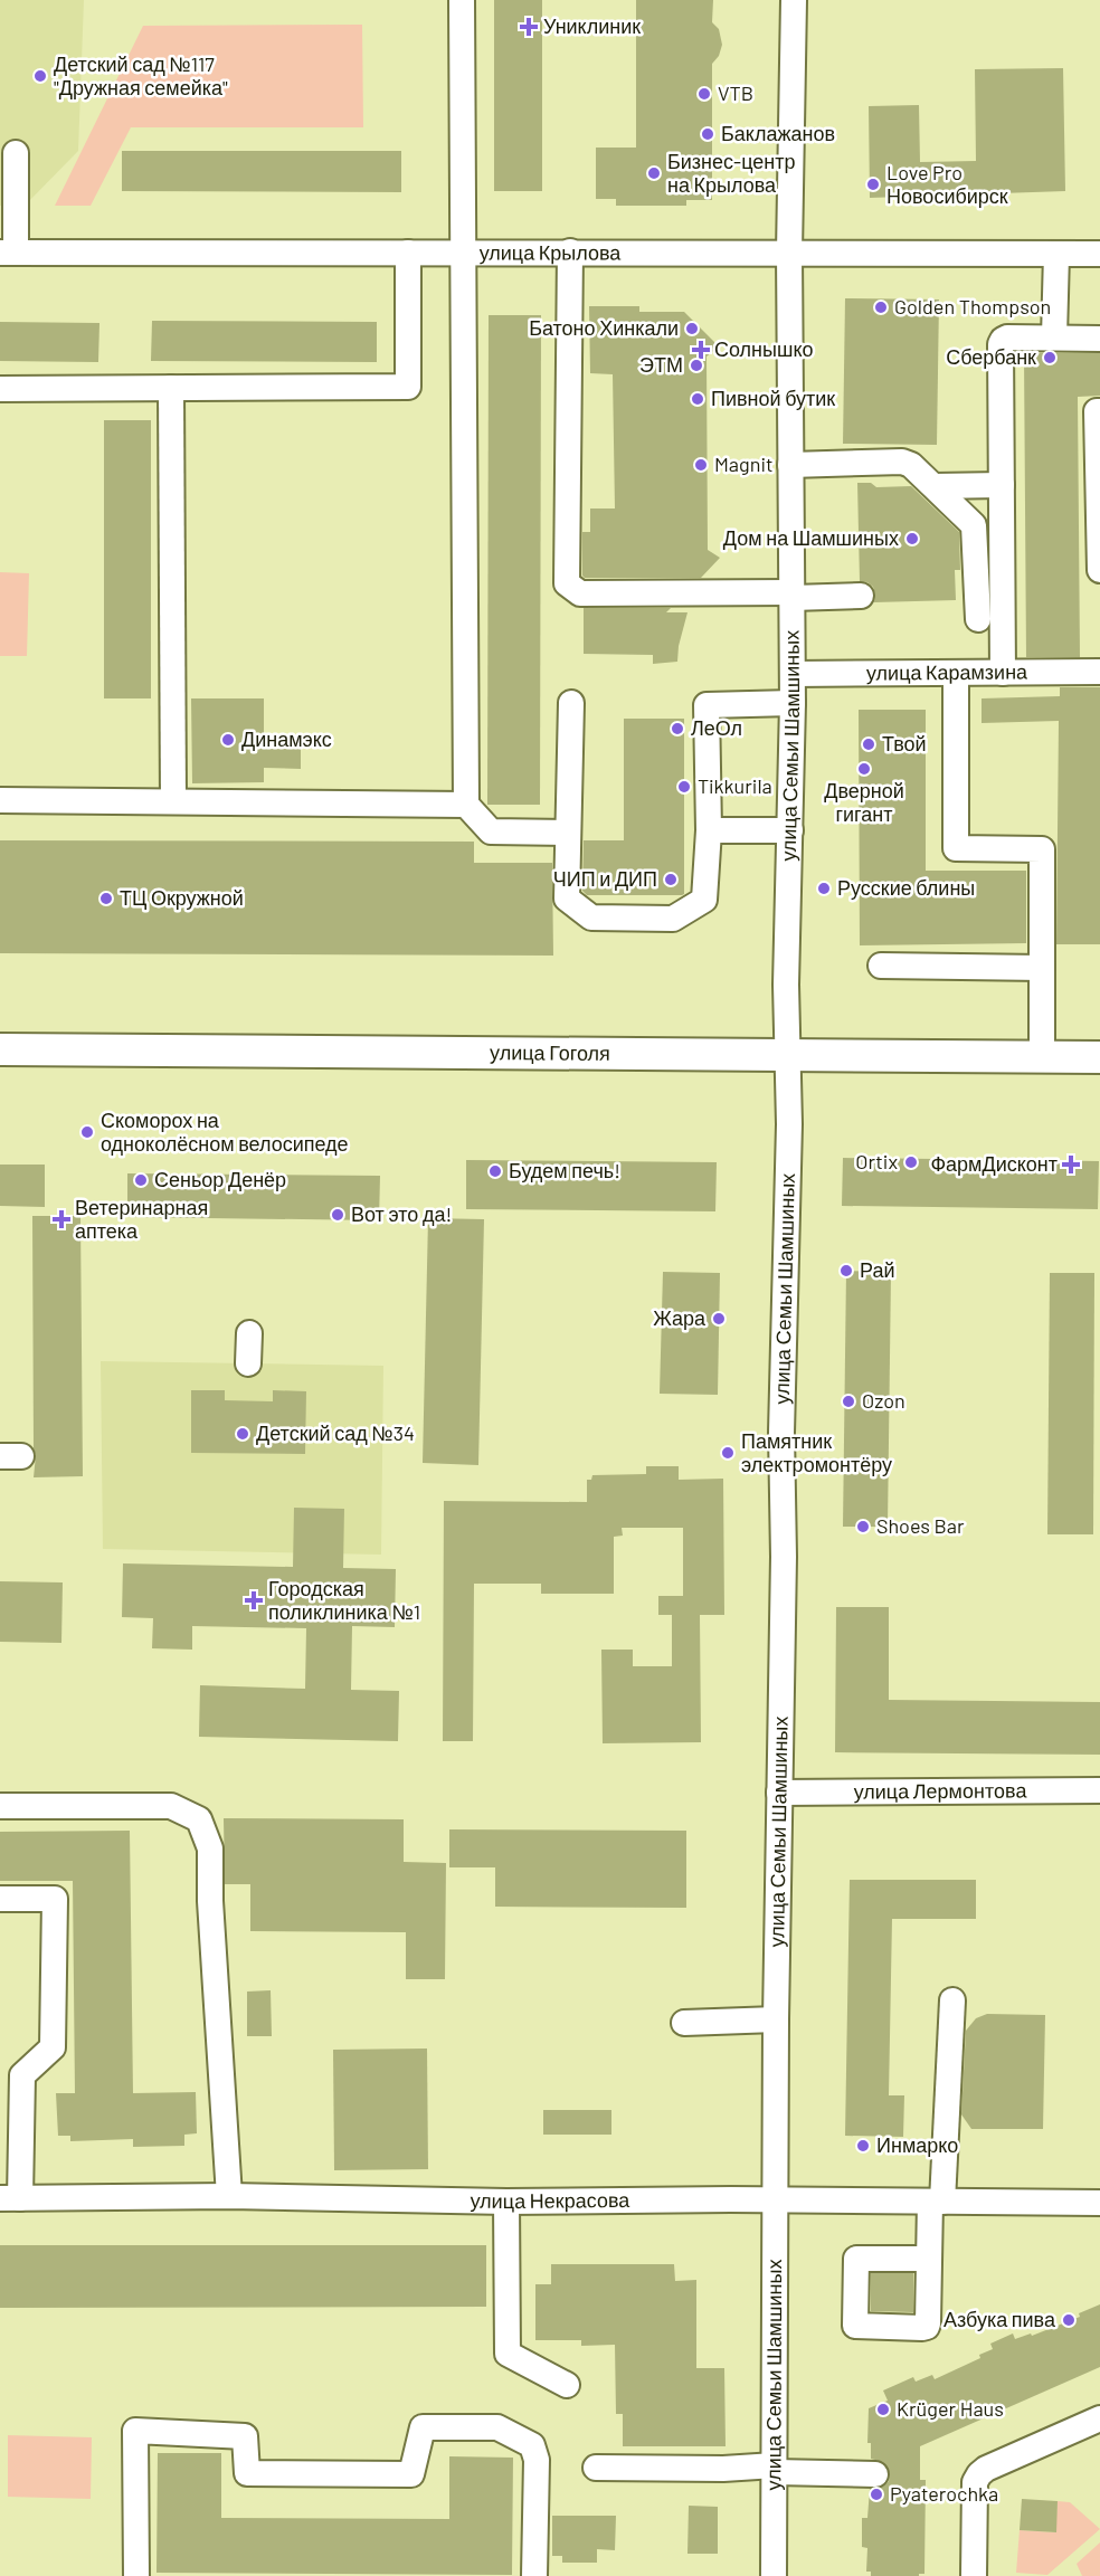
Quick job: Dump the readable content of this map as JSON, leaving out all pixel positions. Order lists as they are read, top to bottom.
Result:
{
  "streets": {
    "main road": ["улица Гоголя"],
    "street": [
      "улица Крылова",
      "улица Карамзина",
      "улица Семьи Шамшиных",
      "улица Лермонтова",
      "улица Некрасова"
    ]
  },
  "crossings": [
    ["улица Крылова", "улица Семьи Шамшиных"],
    ["улица Карамзина", "улица Семьи Шамшиных"],
    ["улица Семьи Шамшиных", "улица Гоголя"],
    ["улица Семьи Шамшиных", "улица Лермонтова"],
    ["улица Семьи Шамшиных", "улица Некрасова"]
  ],
  "places": {
    "health": [
      "Униклиник",
      "Солнышко",
      "ФармДисконт",
      "Ветеринарная аптека",
      "Городская поликлиника №1"
    ],
    "other": [
      "Детский сад №117 \"Дружная семейка\"",
      "VTB",
      "Баклажанов",
      "Бизнес-центр на Крылова",
      "Love Pro Новосибирск",
      "Golden Thompson",
      "Батоно Хинкали",
      "Сбербанк",
      "ЭТМ",
      "Пивной бутик",
      "Magnit",
      "Дом на Шамшиных",
      "ЛеОл",
      "Динамэкс",
      "Твой",
      "Дверной гигант",
      "Tikkurila",
      "ЧИП и ДИП",
      "Русские блины",
      "ТЦ Окружной",
      "Скоморох на одноколёсном велосипеде",
      "Ortix",
      "Будем печь!",
      "Сеньор Денёр",
      "Вот это да!",
      "Рай",
      "Жара",
      "Ozon",
      "Детский сад №34",
      "Памятник электромонтёру",
      "Shoes Bar",
      "Инмарко",
      "Азбука пива",
      "Krüger Haus",
      "Pyaterochka"
    ]
  }
}
